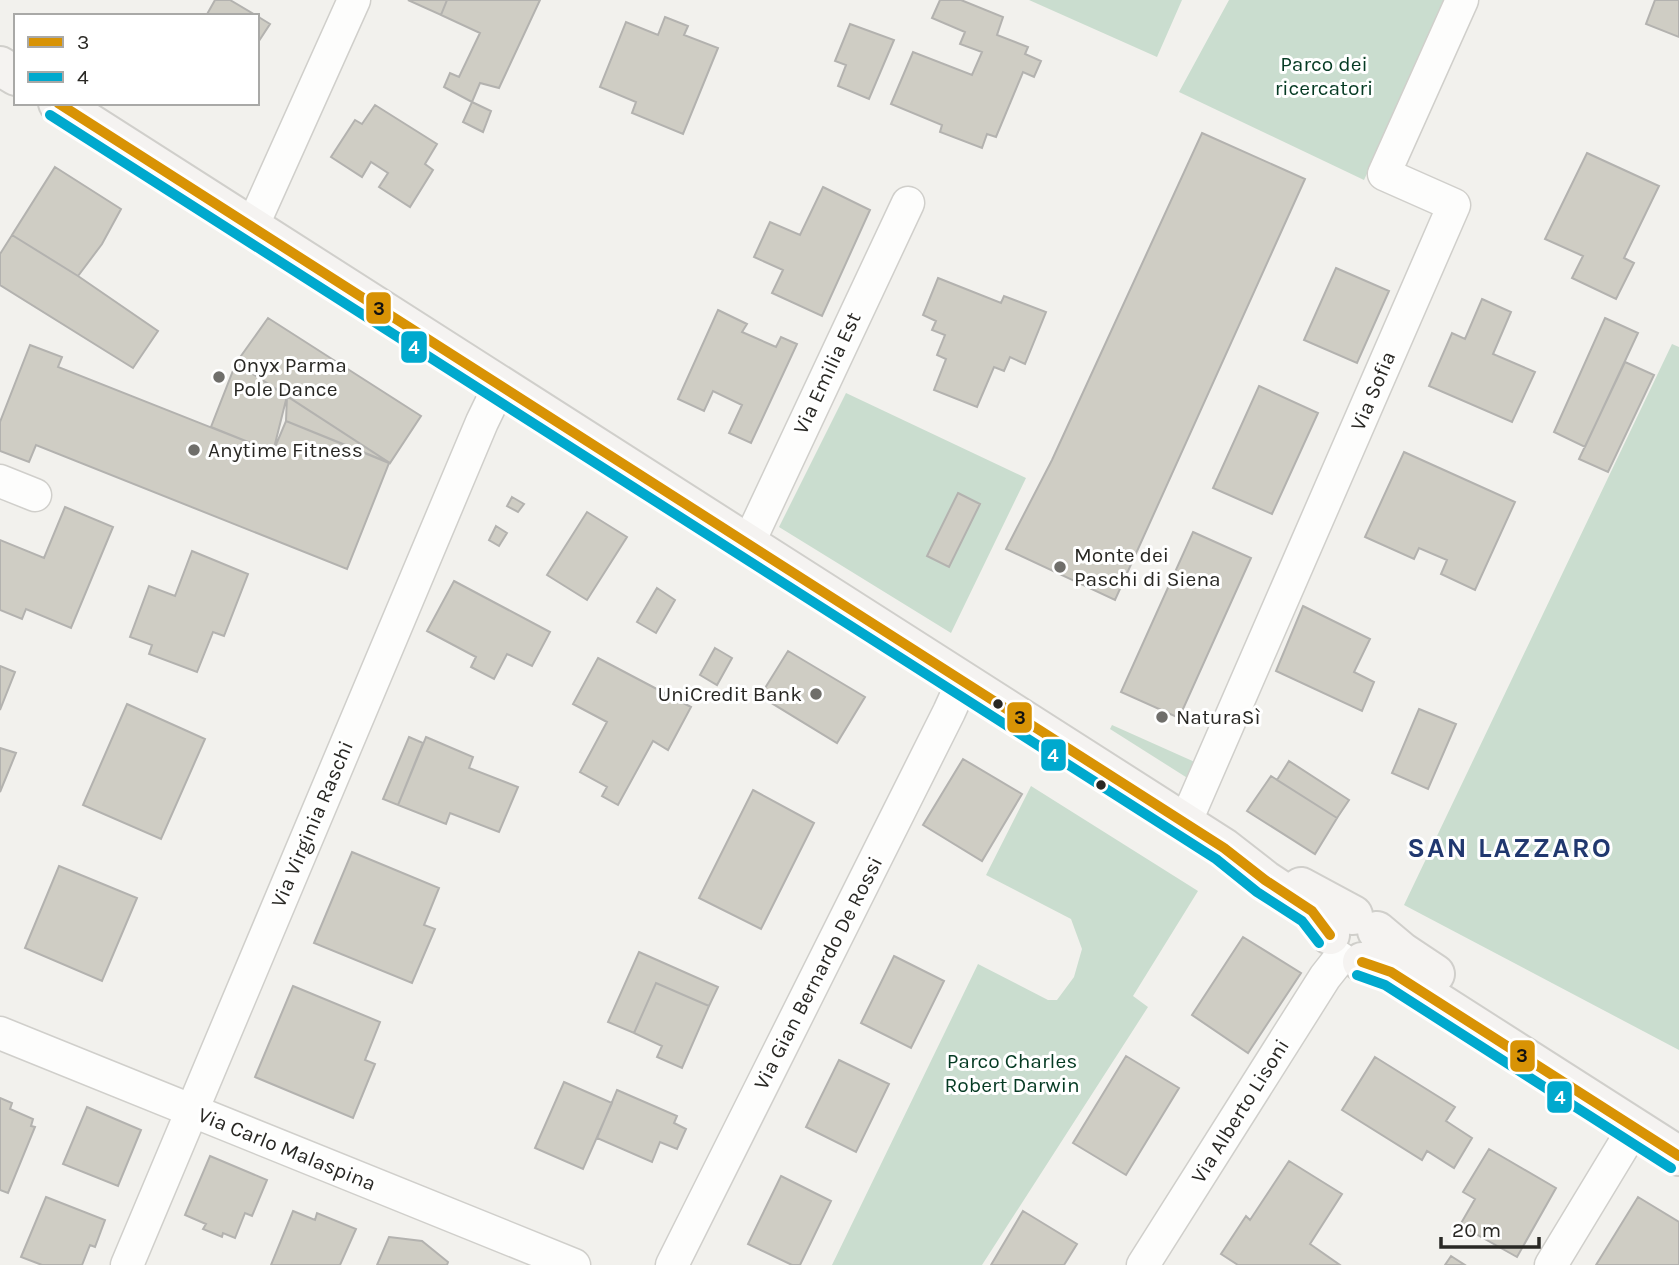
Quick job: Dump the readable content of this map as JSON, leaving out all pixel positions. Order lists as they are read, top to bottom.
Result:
{
  "streets": {
    "street": [
      "Via Emilia Est",
      "Via Sofia",
      "Via Virginia Raschi",
      "Via Gian Bernardo De Rossi",
      "Via Alberto Lisoni",
      "Via Carlo Malaspina"
    ]
  },
  "crossings": [
    ["Via Virginia Raschi", "Via Carlo Malaspina"]
  ],
  "districts": ["SAN LAZZARO"],
  "parks": ["Parco dei ricercatori", "Parco Charles Robert Darwin"],
  "places": [
    "Onyx Parma Pole Dance",
    "Anytime Fitness",
    "Monte dei Paschi di Siena",
    "UniCredit Bank",
    "NaturaSì"
  ],
  "lines": ["transit line 3", "transit line 4"],
  "legend": ["3", "4"],
  "scale_bar": "20 m"
}
